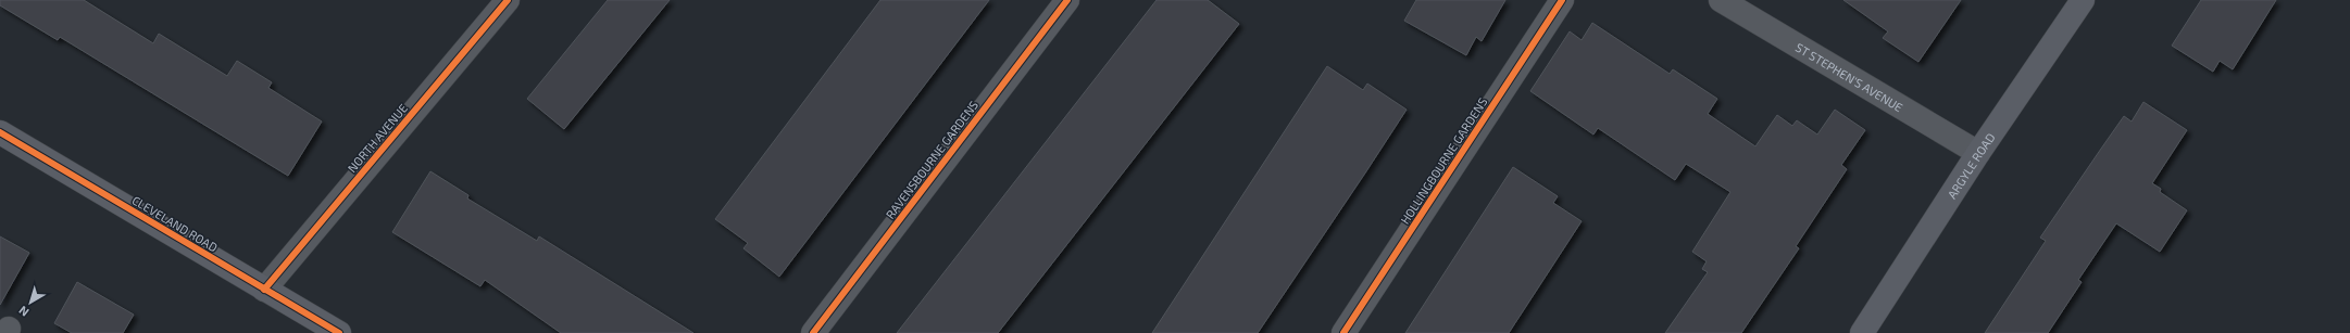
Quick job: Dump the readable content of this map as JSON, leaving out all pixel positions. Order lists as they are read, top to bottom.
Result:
{
  "streets": {
    "main road": ["ARGYLE ROAD", "CLEVELAND ROAD"],
    "street": [
      "ST STEPHEN'S AVENUE",
      "NORTH AVENUE",
      "RAVENSBOURNE GARDENS",
      "HOLLINGBOURNE GARDENS"
    ]
  },
  "crossings": [
    ["ST STEPHEN'S AVENUE", "ARGYLE ROAD"],
    ["NORTH AVENUE", "CLEVELAND ROAD"]
  ],
  "north": "bottom left"
}
